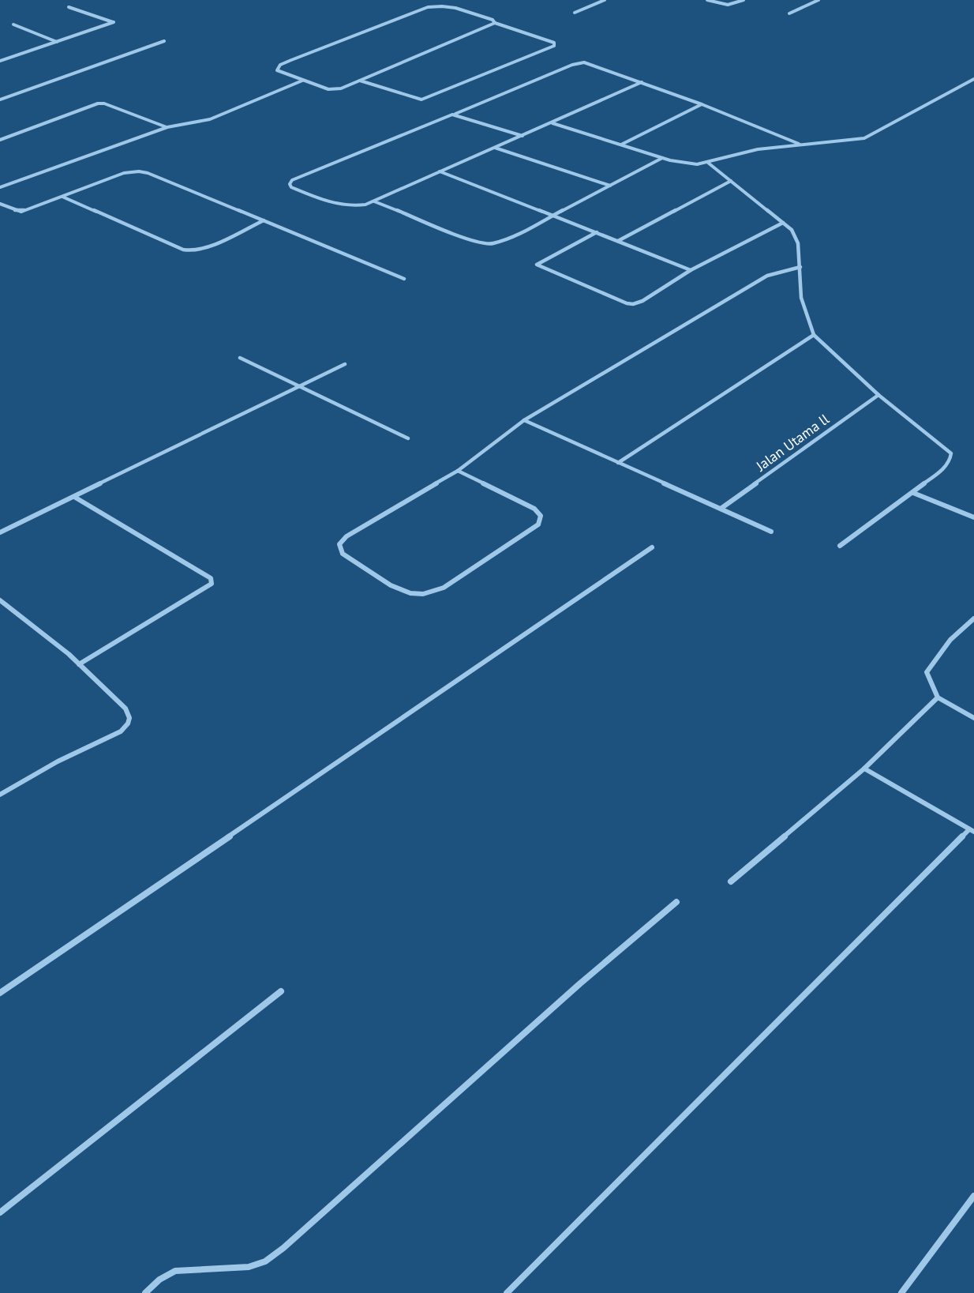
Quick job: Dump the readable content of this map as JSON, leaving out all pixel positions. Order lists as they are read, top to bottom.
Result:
{
  "streets": {
    "street": ["Jalan Utama ll"]
  }
}
